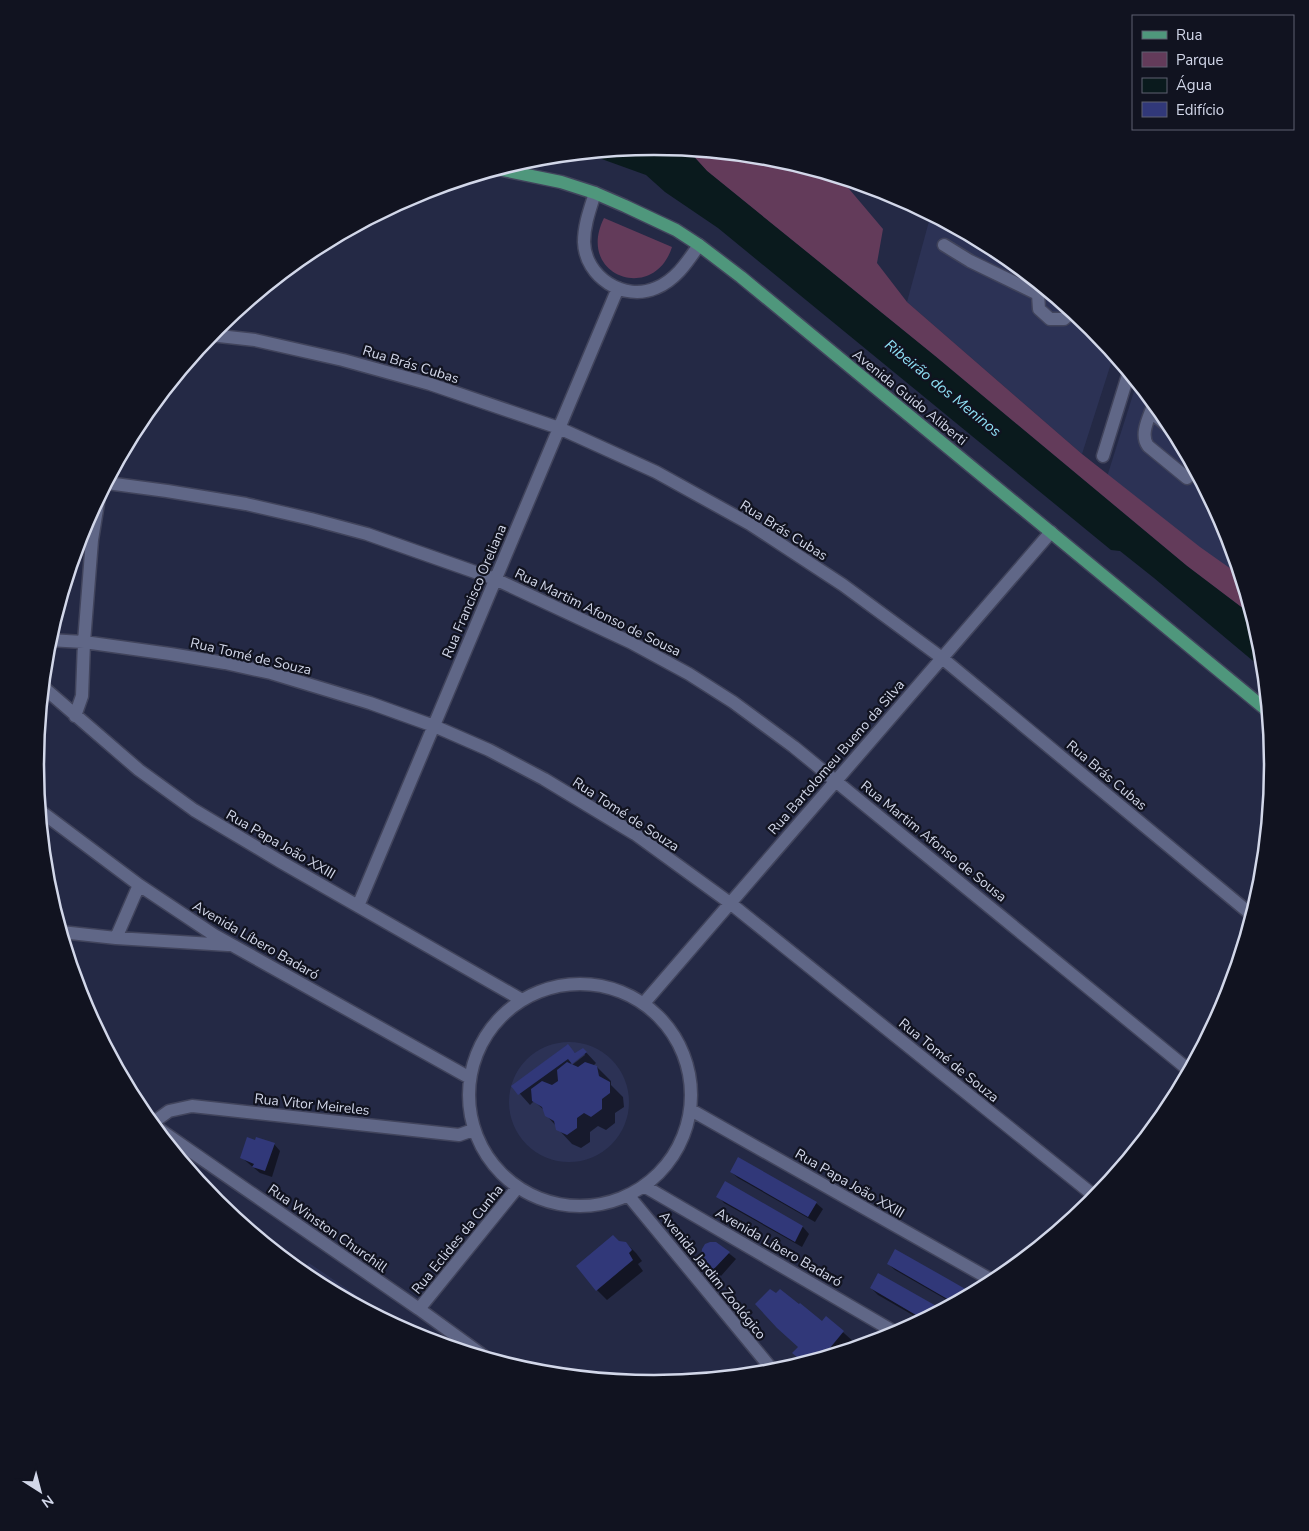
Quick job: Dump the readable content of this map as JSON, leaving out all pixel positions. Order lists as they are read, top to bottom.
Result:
{
  "streets": {
    "main road": ["Avenida Guido Aliberti"],
    "street": [
      "Rua Brás Cubas",
      "Rua Francisco Oreliana",
      "Rua Martim Afonso de Sousa",
      "Rua Tomé de Souza",
      "Rua Bartolomeu Bueno da Silva",
      "Rua Papa João XXIII",
      "Avenida Líbero Badaró",
      "Rua Vitor Meireles",
      "Rua Winston Churchill",
      "Rua Eclides da Cunha",
      "Avenida Jardim Zoológico"
    ]
  },
  "crossings": [
    ["Rua Brás Cubas", "Rua Francisco Oreliana"],
    ["Rua Brás Cubas", "Rua Bartolomeu Bueno da Silva"],
    ["Avenida Guido Aliberti", "Rua Bartolomeu Bueno da Silva"],
    ["Rua Francisco Oreliana", "Rua Martim Afonso de Sousa"],
    ["Rua Francisco Oreliana", "Rua Tomé de Souza"],
    ["Rua Francisco Oreliana", "Rua Papa João XXIII"],
    ["Rua Martim Afonso de Sousa", "Rua Bartolomeu Bueno da Silva"],
    ["Rua Tomé de Souza", "Rua Bartolomeu Bueno da Silva"],
    ["Rua Winston Churchill", "Rua Eclides da Cunha"]
  ],
  "water": ["Ribeirão dos Meninos"],
  "legend": [
    "Rua",
    "Parque",
    "Água",
    "Edifício"
  ],
  "north": "bottom right"
}
